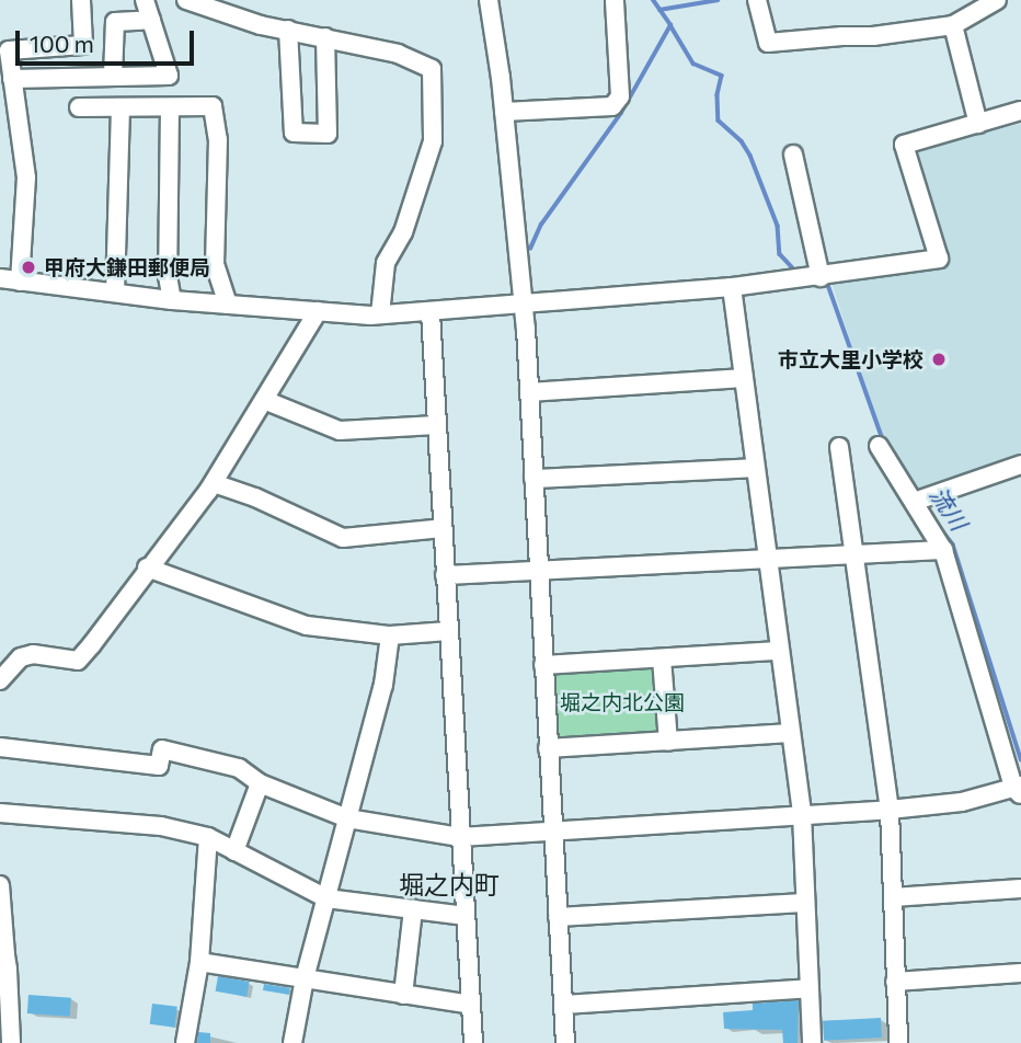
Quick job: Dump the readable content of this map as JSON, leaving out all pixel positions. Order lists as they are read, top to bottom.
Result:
{
  "districts": ["堀之内町"],
  "water": ["流川"],
  "parks": ["堀之内北公園"],
  "places": ["甲府大鎌田郵便局", "市立大里小学校"],
  "scale_bar": "100 m"
}
